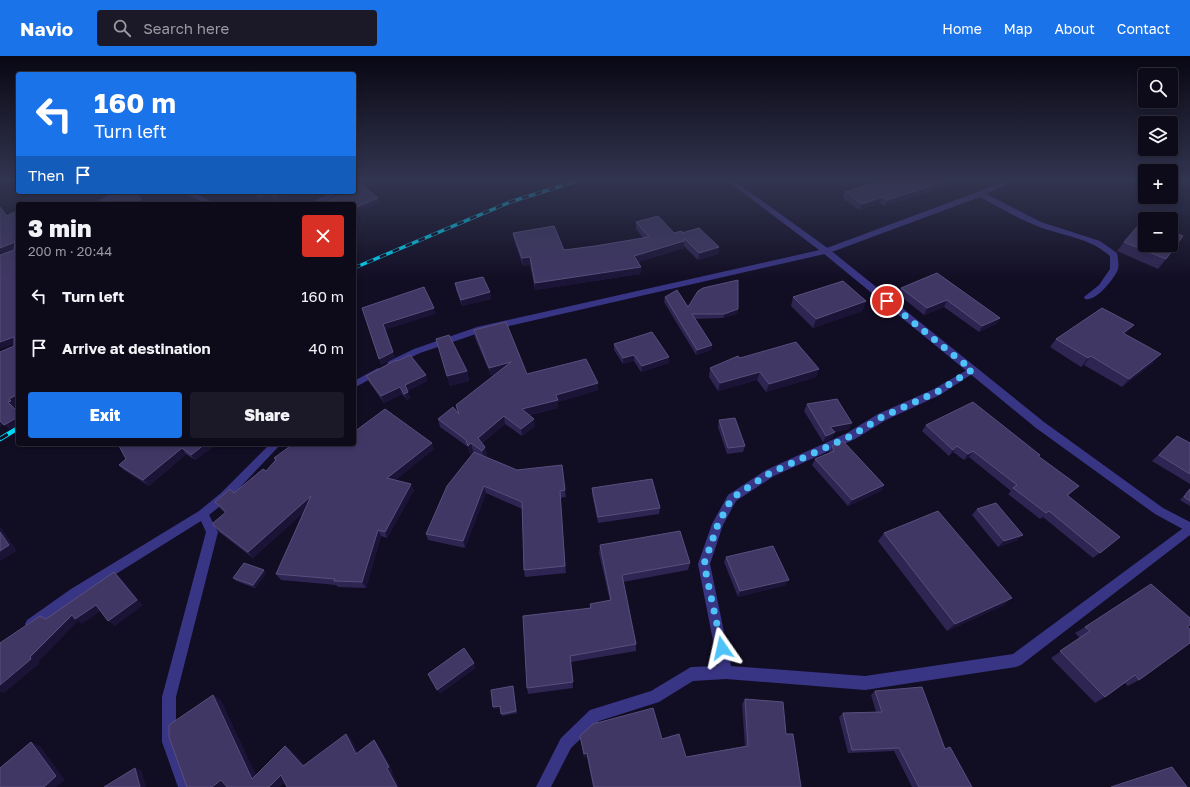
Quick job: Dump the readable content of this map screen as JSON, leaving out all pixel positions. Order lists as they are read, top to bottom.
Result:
{
  "page": {
    "header": "Navio",
    "search": "Search here",
    "nav": [
      "Home",
      "Map",
      "About",
      "Contact"
    ],
    "map_buttons": ["+", "−"],
    "turn": ["160 m", "Turn left"],
    "then": "Then",
    "heading": ["3 min", "200 m · 20:44"],
    "list": [
      {
        "name": "Turn left",
        "value": "160 m"
      },
      {
        "name": "Arrive at destination",
        "value": "40 m"
      }
    ],
    "buttons": ["Exit", "Share"]
  }
}
